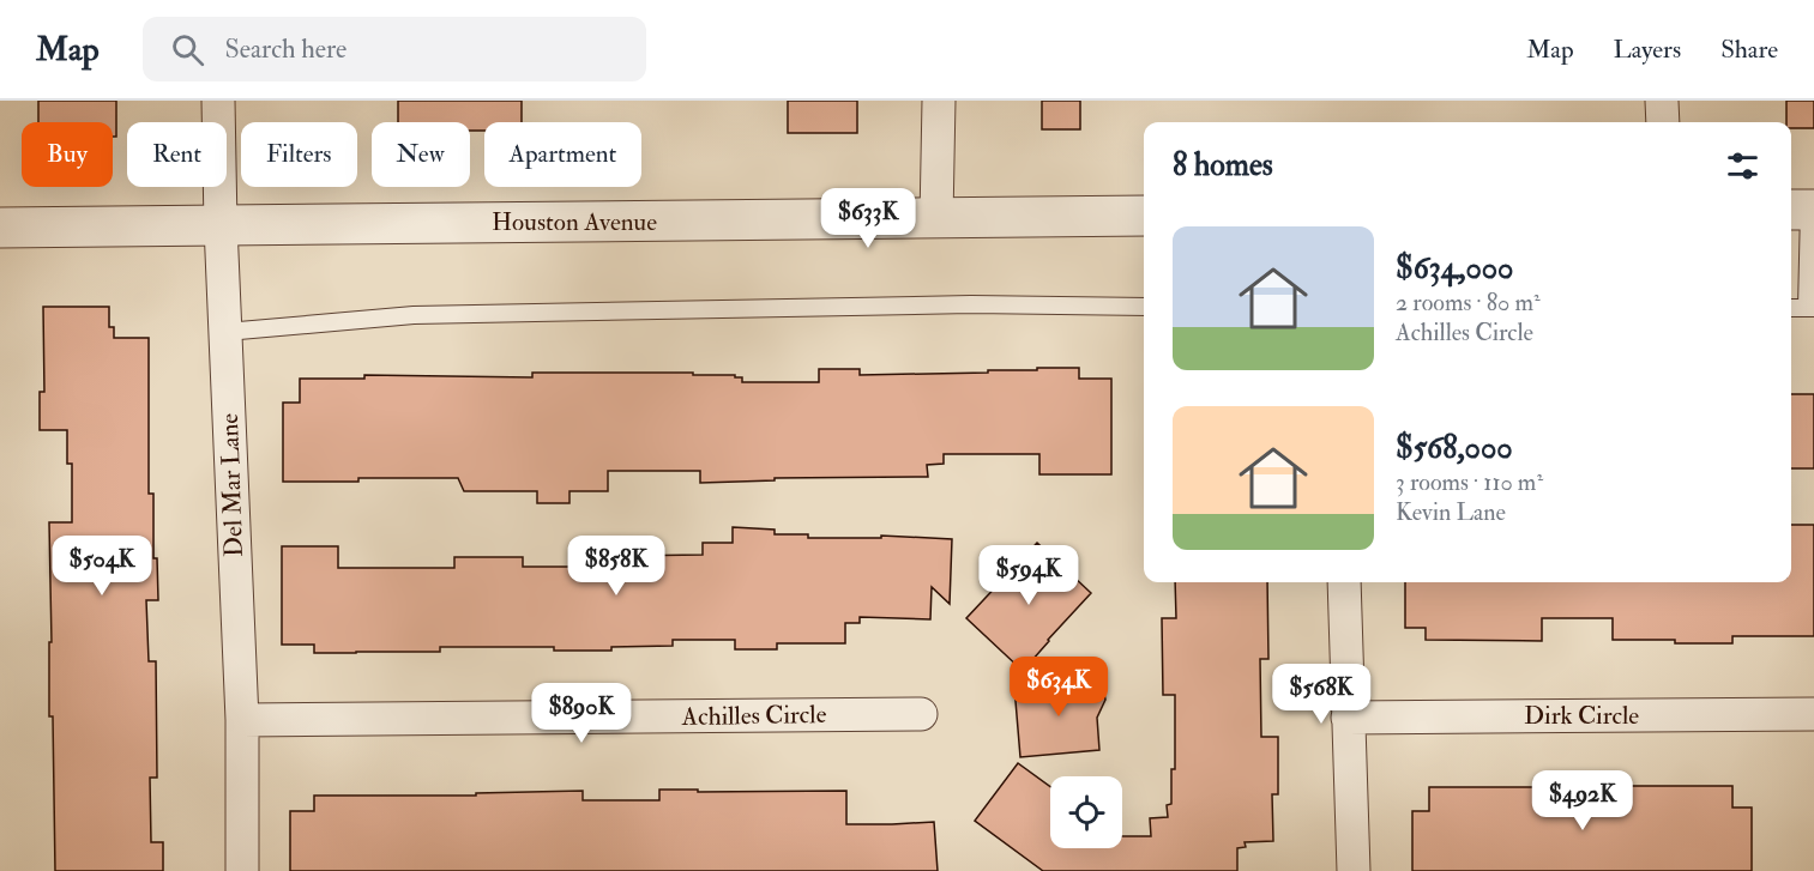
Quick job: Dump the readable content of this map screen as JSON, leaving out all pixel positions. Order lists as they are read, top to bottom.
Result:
{
  "streets": {
    "street": [
      "Houston Avenue",
      "Del Mar Lane",
      "Achilles Circle",
      "Dirk Circle"
    ]
  },
  "crossings": [
    ["Houston Avenue", "Del Mar Lane"],
    ["Del Mar Lane", "Achilles Circle"]
  ],
  "page": {
    "header": "Map",
    "search": "Search here",
    "nav": ["Map", "Layers", "Share"],
    "chip": [
      "Buy",
      "Rent",
      "Filters",
      "New",
      "Apartment"
    ],
    "heading": "8 homes",
    "price": [
      "$633K",
      "$504K",
      "$858K",
      "$594K",
      "$634K",
      "$568K",
      "$890K",
      "$492K"
    ],
    "list": [
      {
        "name": "$634,000",
        "note": "2 rooms · 80 m² · Achilles Circle"
      },
      {
        "name": "$568,000",
        "note": "3 rooms · 110 m² · Kevin Lane"
      }
    ]
  }
}
